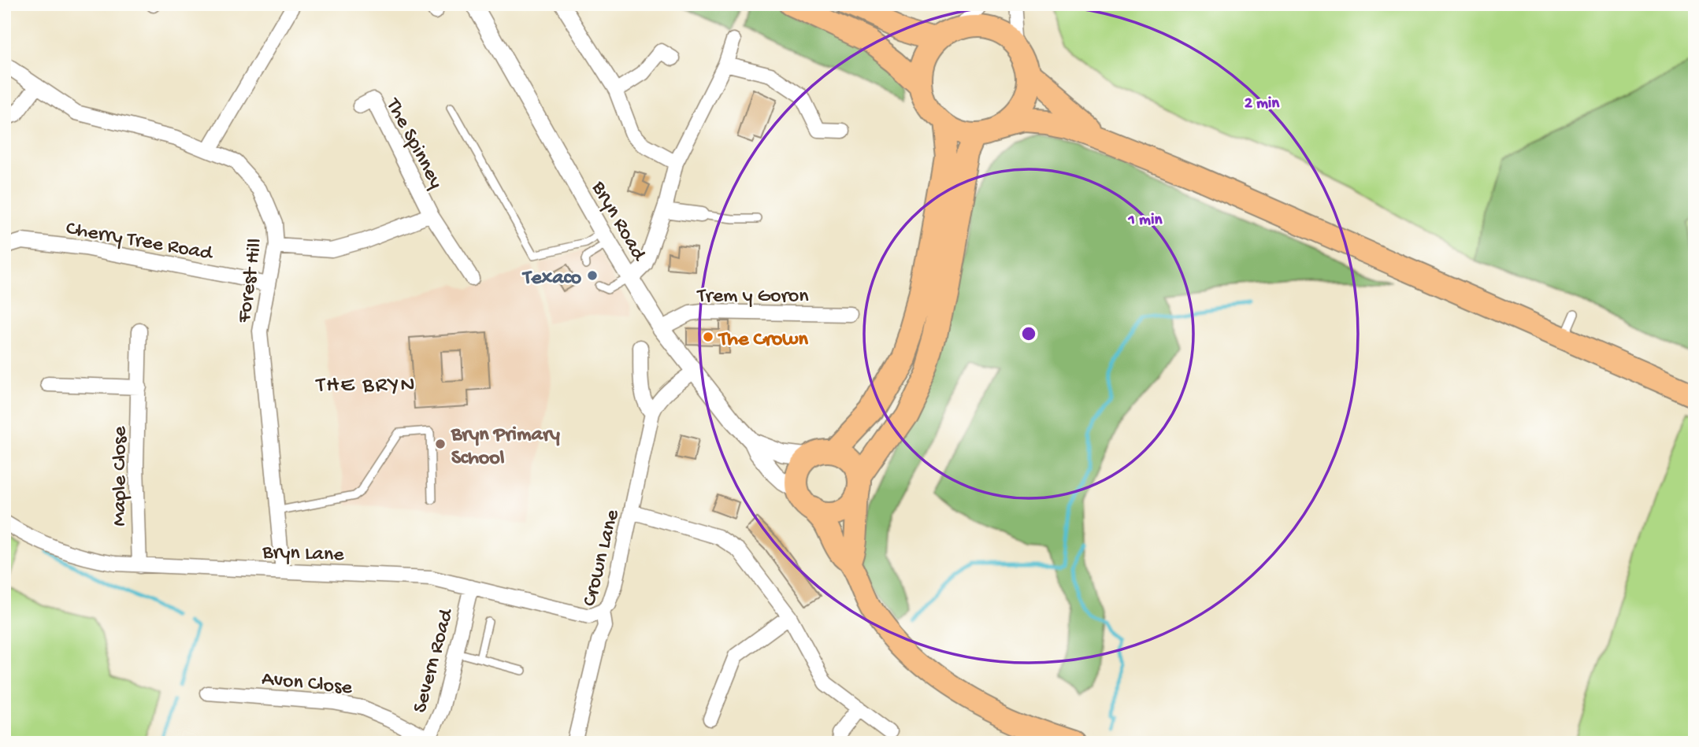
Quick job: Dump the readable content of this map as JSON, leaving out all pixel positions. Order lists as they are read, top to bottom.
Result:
{
  "streets": {
    "street": [
      "The Spinney",
      "Bryn Road",
      "Cherry Tree Road",
      "Forest Hill",
      "Trem y Goron",
      "Maple Close",
      "Bryn Lane",
      "Crown Lane",
      "Severn Road",
      "Avon Close"
    ]
  },
  "crossings": [
    ["The Spinney", "Forest Hill"],
    ["Bryn Road", "Trem y Goron"],
    ["Bryn Road", "Crown Lane"],
    ["Cherry Tree Road", "Forest Hill"],
    ["Forest Hill", "Bryn Lane"],
    ["Maple Close", "Bryn Lane"],
    ["Bryn Lane", "Crown Lane"],
    ["Bryn Lane", "Severn Road"],
    ["Severn Road", "Avon Close"]
  ],
  "districts": ["THE BRYN"],
  "places": ["Texaco", "The Crown", "Bryn Primary School"],
  "rings": ["2 min", "1 min"]
}
